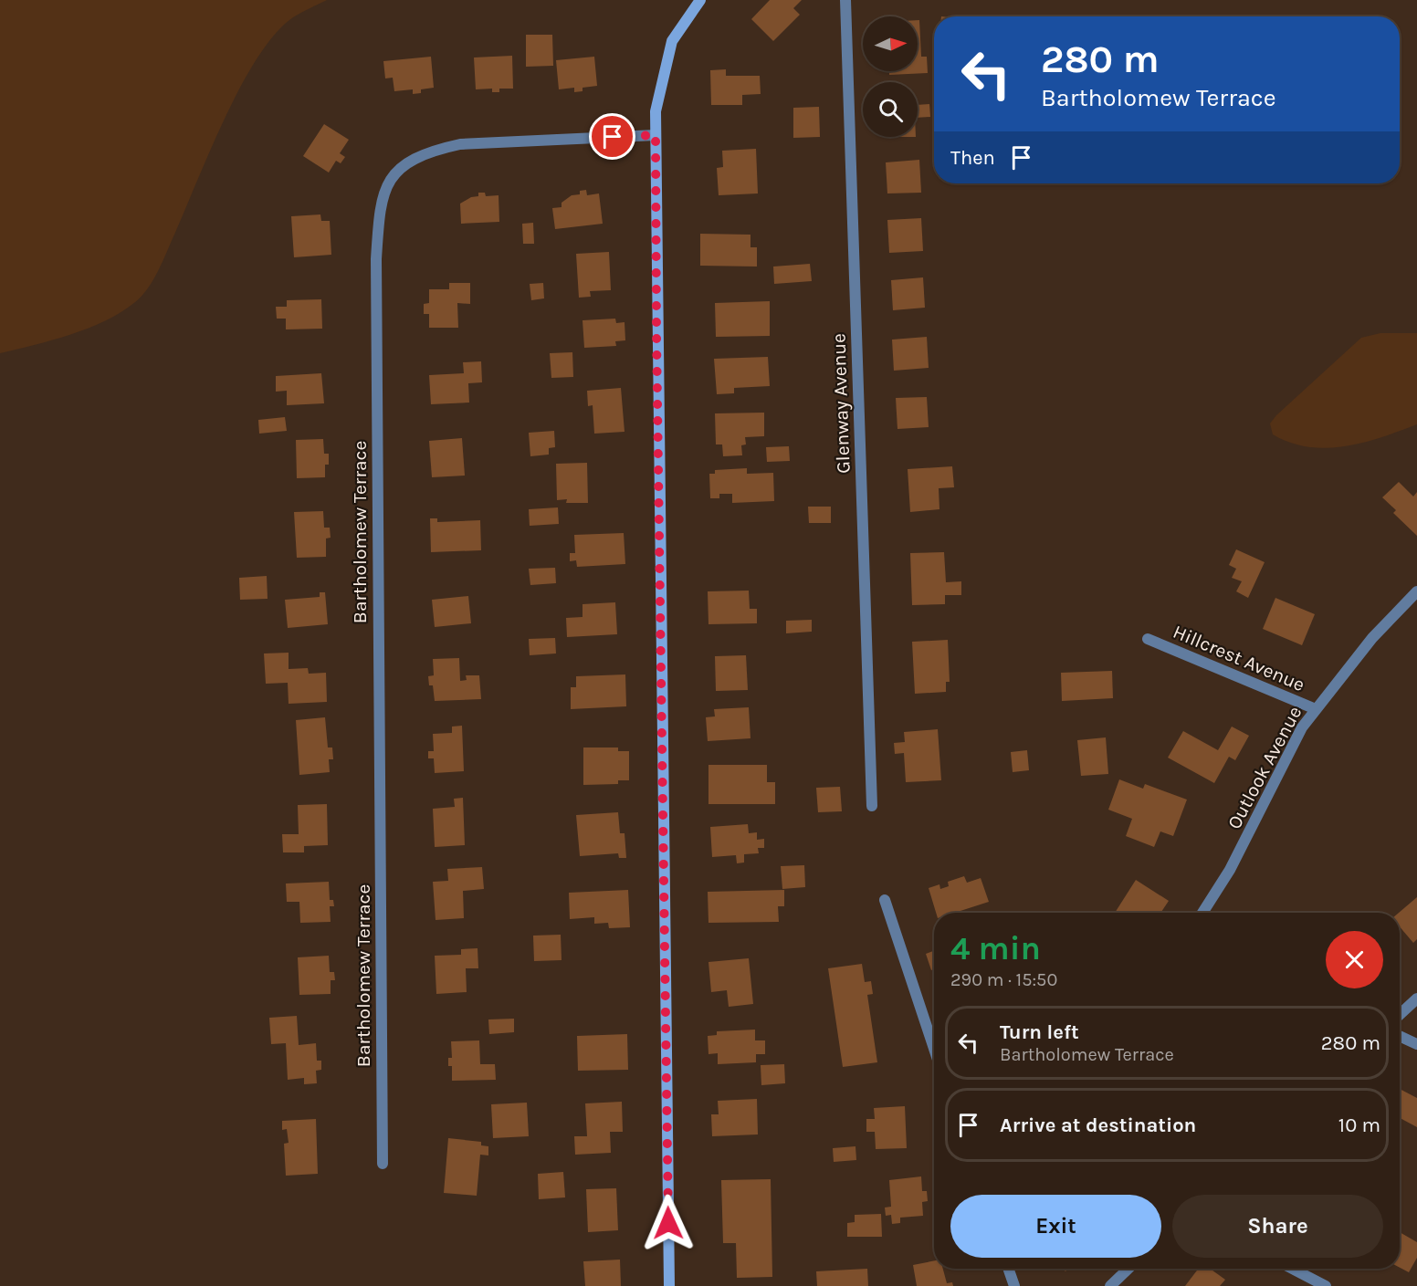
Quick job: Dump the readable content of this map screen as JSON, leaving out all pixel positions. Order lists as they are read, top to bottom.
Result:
{
  "streets": {
    "street": [
      "Glenway Avenue",
      "Bartholomew Terrace",
      "Hillcrest Avenue",
      "Outlook Avenue"
    ]
  },
  "crossings": [
    ["Hillcrest Avenue", "Outlook Avenue"]
  ],
  "north": "right",
  "page": {
    "turn": ["280 m", "Bartholomew Terrace"],
    "then": "Then",
    "heading": ["4 min", "290 m · 15:50"],
    "list": [
      {
        "name": "Turn left",
        "note": "Bartholomew Terrace",
        "value": "280 m"
      },
      {
        "name": "Arrive at destination",
        "value": "10 m"
      }
    ],
    "buttons": ["Exit", "Share"]
  }
}
